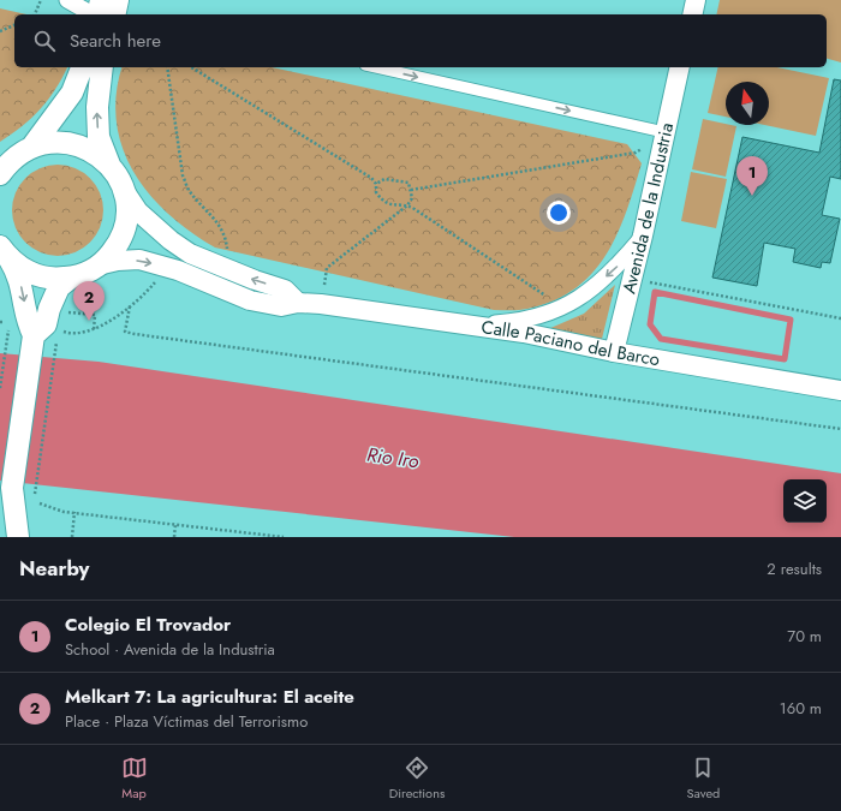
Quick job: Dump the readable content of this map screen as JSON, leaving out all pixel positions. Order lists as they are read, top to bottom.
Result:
{
  "streets": {
    "street": ["Avenida de la Industria", "Calle Paciano del Barco"]
  },
  "crossings": [
    ["Avenida de la Industria", "Calle Paciano del Barco"]
  ],
  "water": ["Rio Iro"],
  "north": "top",
  "page": {
    "search": "Search here",
    "pins": ["1", "2"],
    "heading": ["Nearby", "2 results"],
    "list": [
      {
        "mark": "1",
        "name": "Colegio El Trovador",
        "note": "School · Avenida de la Industria",
        "value": "70 m"
      },
      {
        "mark": "2",
        "name": "Melkart 7: La agricultura: El aceite",
        "note": "Place · Plaza Víctimas del Terrorismo",
        "value": "160 m"
      }
    ],
    "nav": ["Map", "Directions", "Saved"]
  }
}
